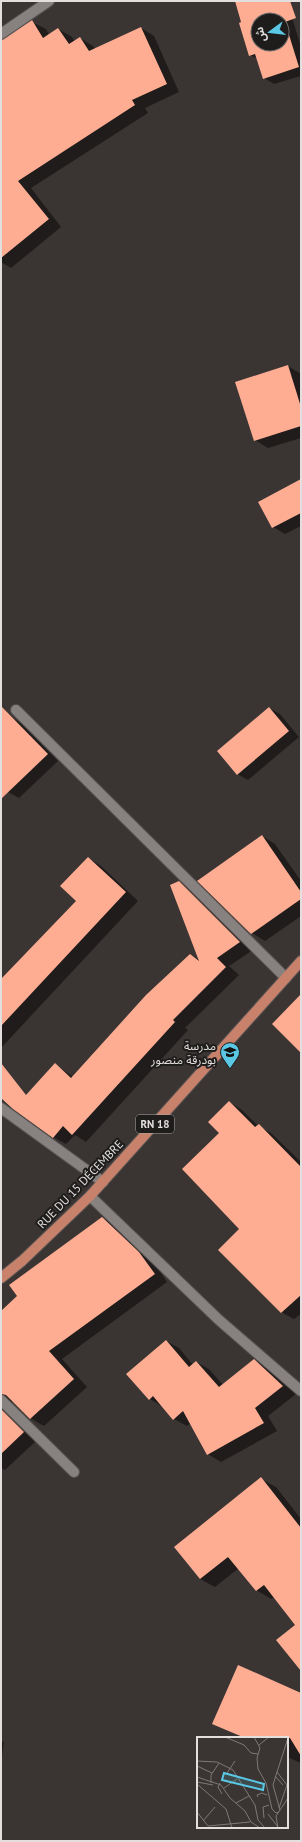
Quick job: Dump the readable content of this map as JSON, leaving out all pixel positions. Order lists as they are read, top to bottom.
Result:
{
  "streets": {
    "main road": ["RN 18", "RUE DU 15 DÉCEMBRE"]
  },
  "places": {
    "school or university": ["مدرسة بودرقة منصور"]
  },
  "north": "left"
}
